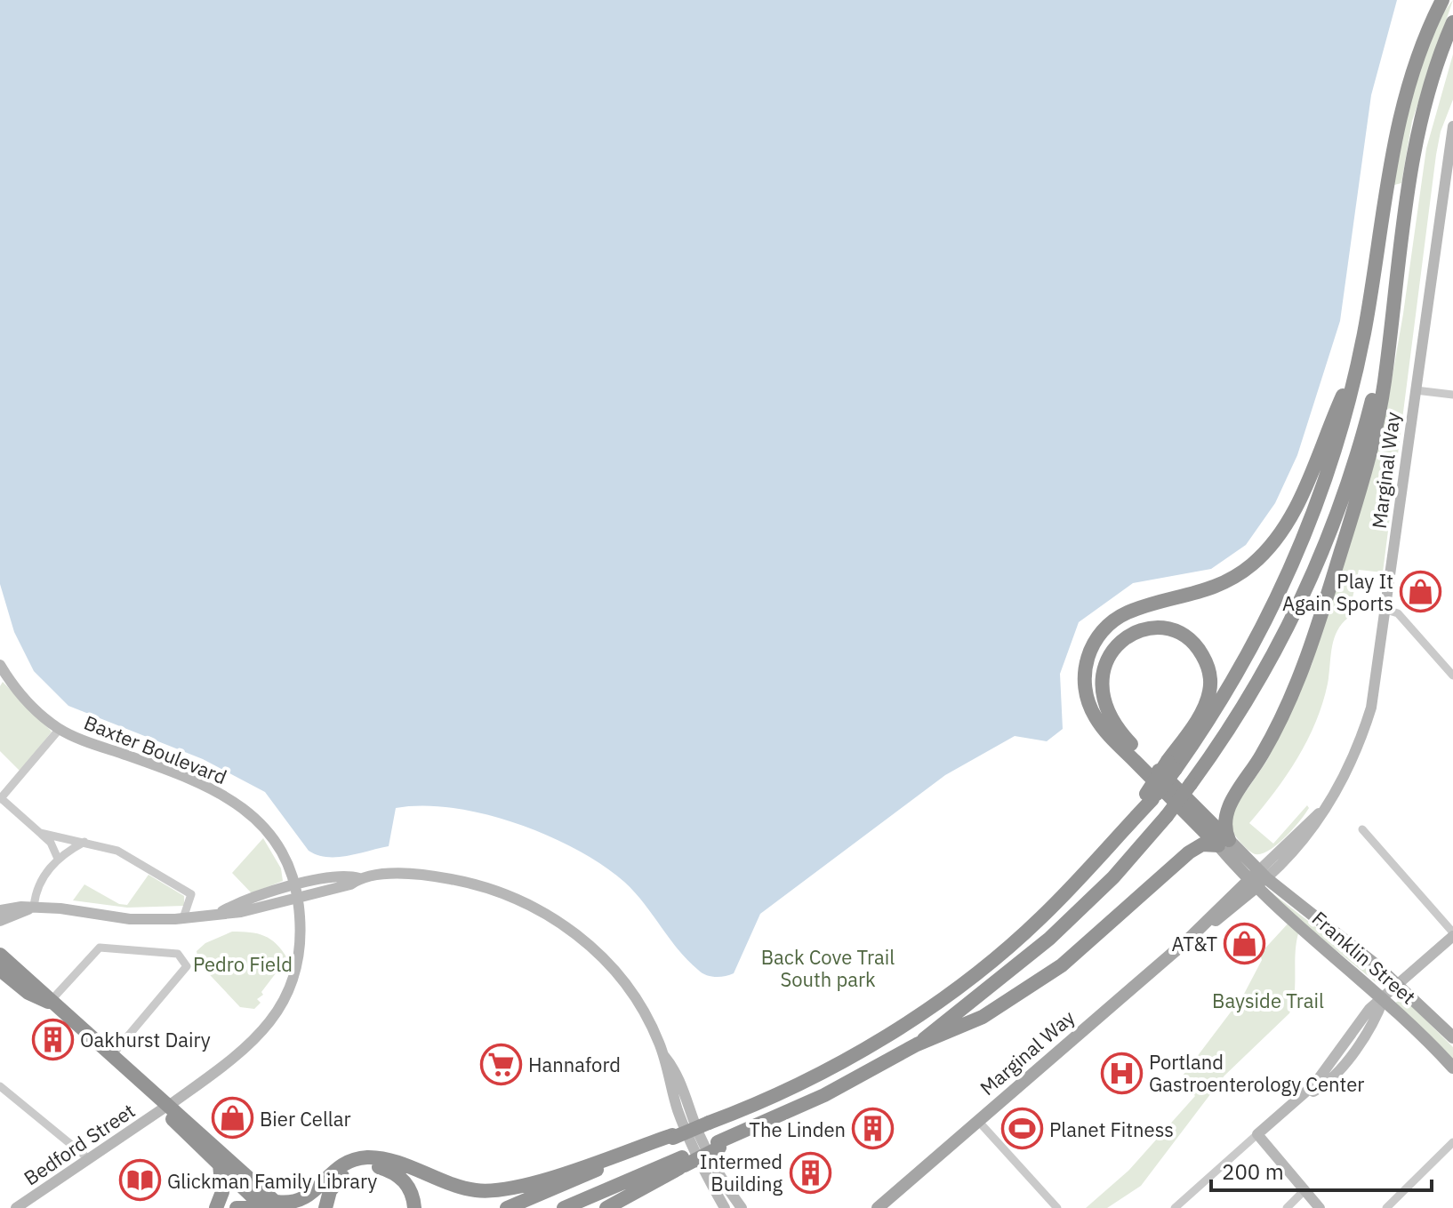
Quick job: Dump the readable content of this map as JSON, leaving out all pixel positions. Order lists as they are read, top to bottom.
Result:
{
  "streets": {
    "main road": ["Marginal Way", "Franklin Street"],
    "street": ["Baxter Boulevard", "Bedford Street"]
  },
  "crossings": [
    ["Marginal Way", "Franklin Street"],
    ["Baxter Boulevard", "Bedford Street"]
  ],
  "parks": ["Back Cove Trail South park", "Pedro Field", "Bayside Trail"],
  "places": {
    "shop": ["Play It Again Sports", "AT&T", "Bier Cellar"],
    "building": ["Oakhurst Dairy", "The Linden", "Intermed Building"],
    "supermarket": ["Hannaford"],
    "hospital": ["Portland Gastroenterology Center"],
    "sports": ["Planet Fitness"],
    "library": ["Glickman Family Library"]
  },
  "scale_bar": "200 m"
}
